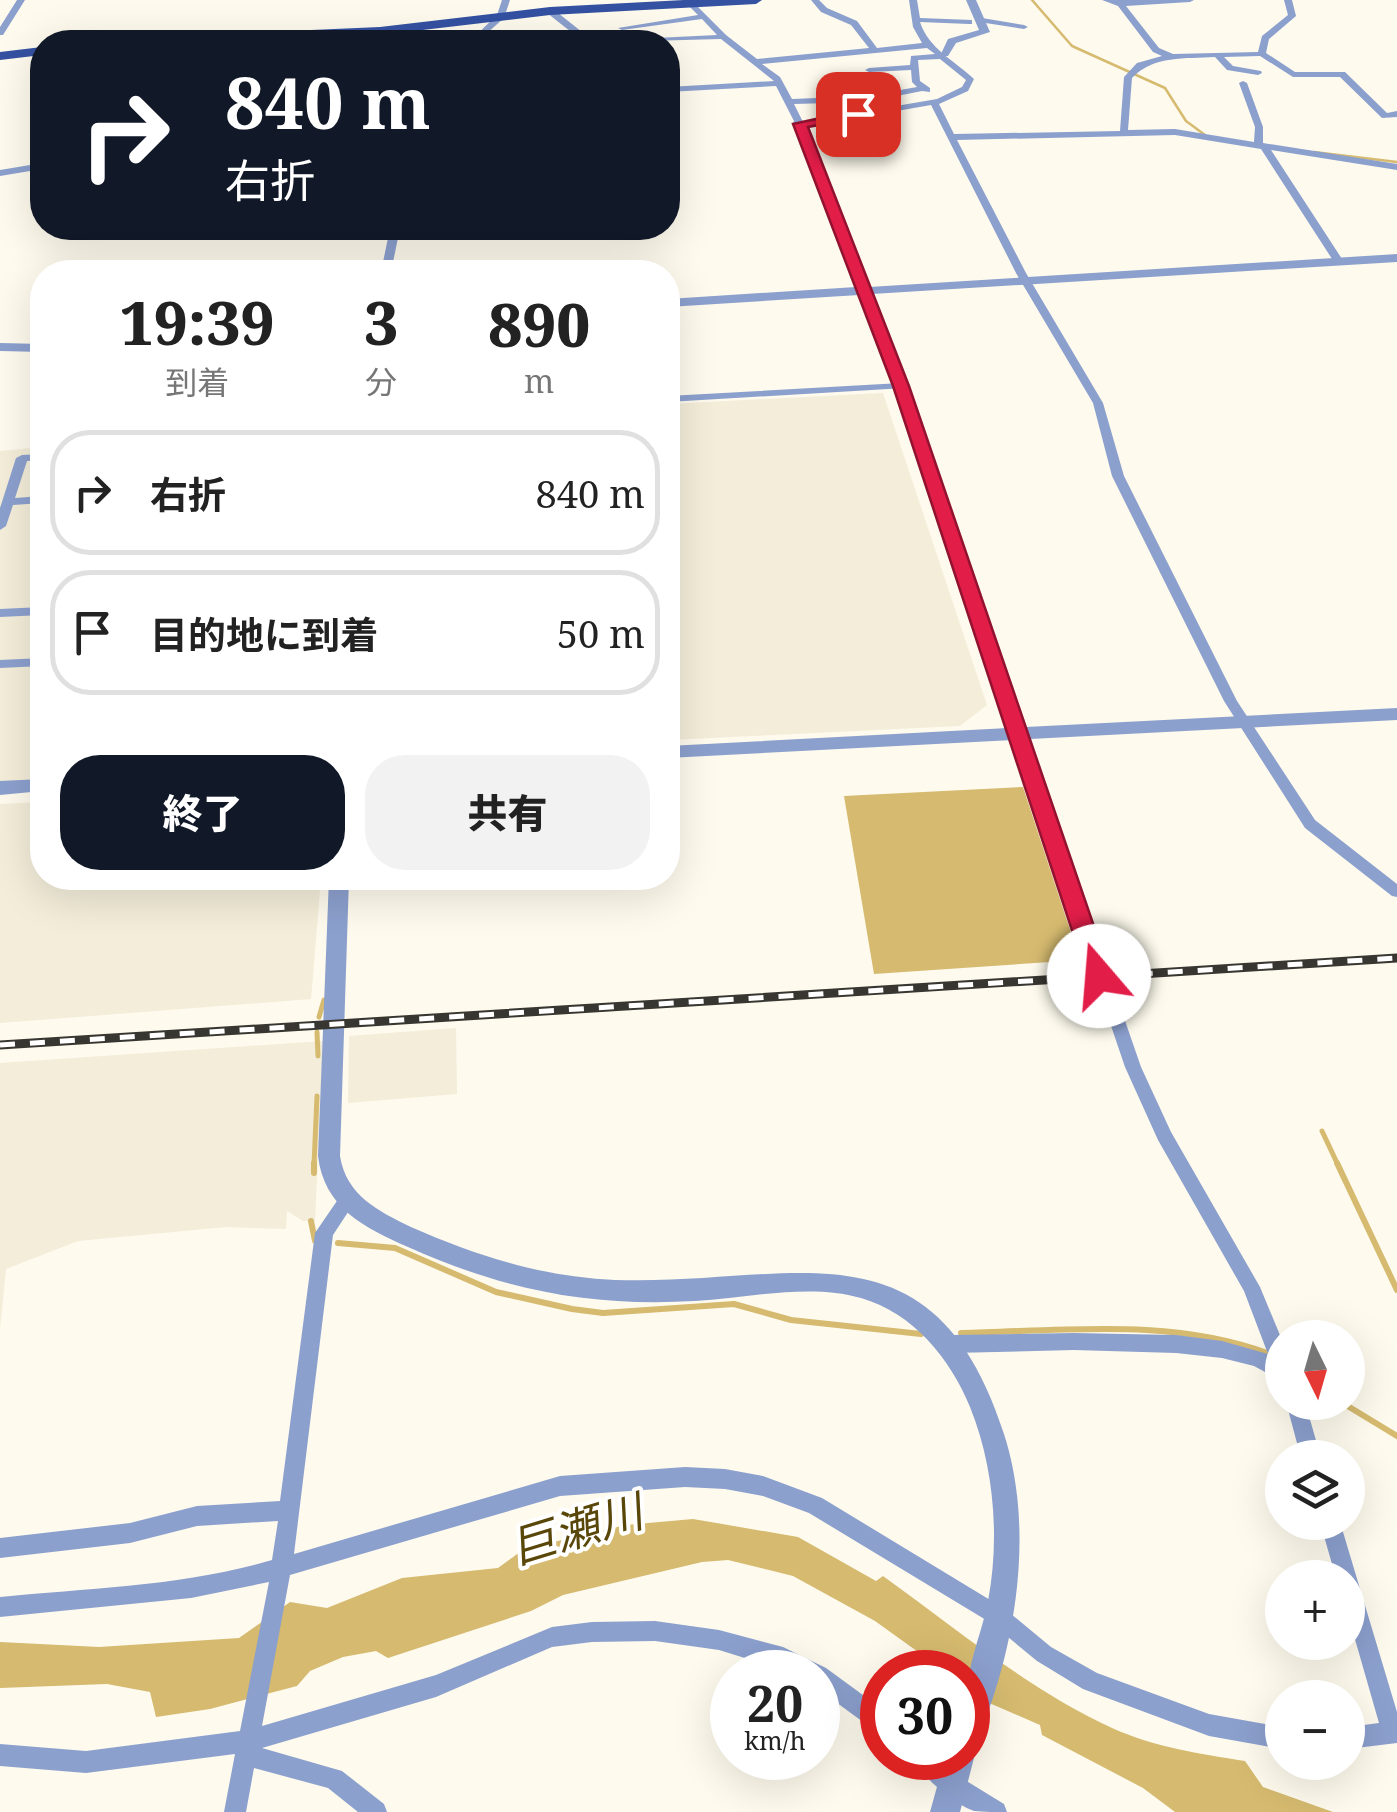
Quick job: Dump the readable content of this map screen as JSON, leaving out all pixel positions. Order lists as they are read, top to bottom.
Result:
{
  "water": ["巨瀬川"],
  "north": "bottom",
  "page": {
    "turn": ["840 m", "右折"],
    "eta": [
      "19:39",
      "到着",
      "3",
      "分",
      "890",
      "m"
    ],
    "list": [
      {
        "name": "右折",
        "value": "840 m"
      },
      {
        "name": "目的地に到着",
        "value": "50 m"
      }
    ],
    "buttons": ["終了", "共有"],
    "map_buttons": ["+", "−"],
    "speed": "20 km/h",
    "limit": "30"
  }
}
